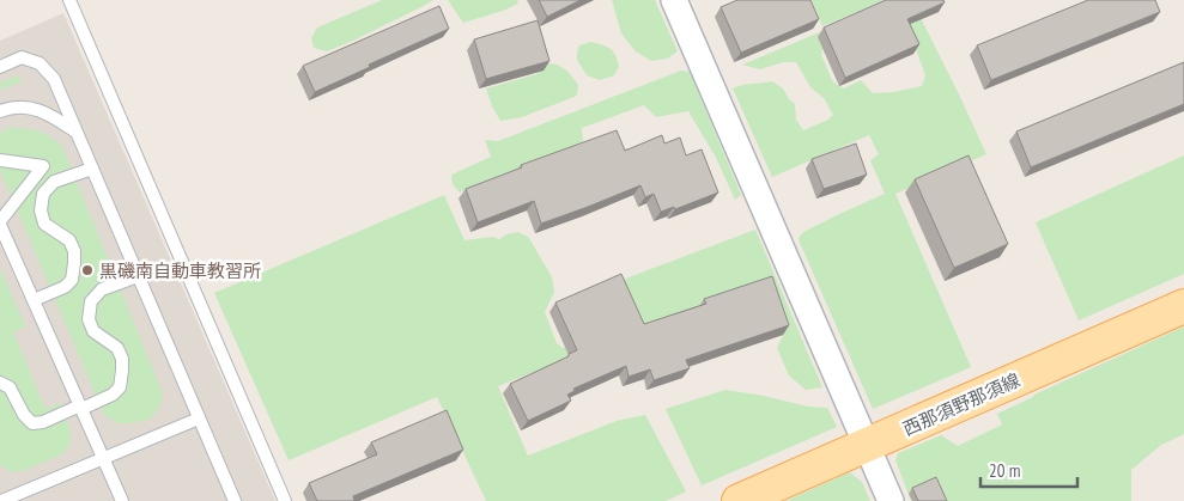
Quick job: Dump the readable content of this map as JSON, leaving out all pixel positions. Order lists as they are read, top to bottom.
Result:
{
  "streets": {
    "main road": ["西那須野那須線"]
  },
  "places": ["黒磯南自動車教習所"],
  "scale_bar": "20 m"
}
